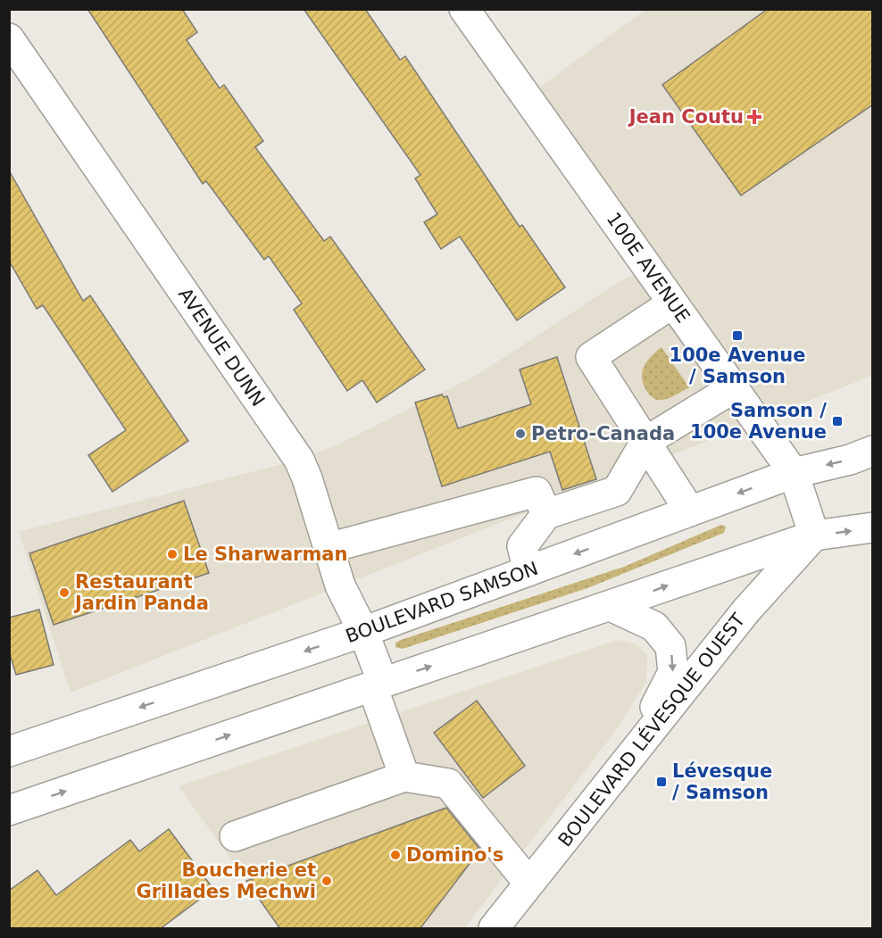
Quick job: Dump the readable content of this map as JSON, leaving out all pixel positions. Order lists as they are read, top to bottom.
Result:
{
  "streets": {
    "street": [
      "100E AVENUE",
      "AVENUE DUNN",
      "BOULEVARD SAMSON",
      "BOULEVARD LÉVESQUE OUEST"
    ]
  },
  "crossings": [
    ["100E AVENUE", "BOULEVARD SAMSON"],
    ["100E AVENUE", "BOULEVARD LÉVESQUE OUEST"],
    ["AVENUE DUNN", "BOULEVARD SAMSON"]
  ],
  "places": {
    "health": ["Jean Coutu"],
    "transit": ["100e Avenue / Samson", "Samson / 100e Avenue", "Lévesque / Samson"],
    "other": [
      "Petro-Canada",
      "Le Sharwarman",
      "Restaurant Jardin Panda",
      "Domino's",
      "Boucherie et Grillades Mechwi"
    ]
  }
}
